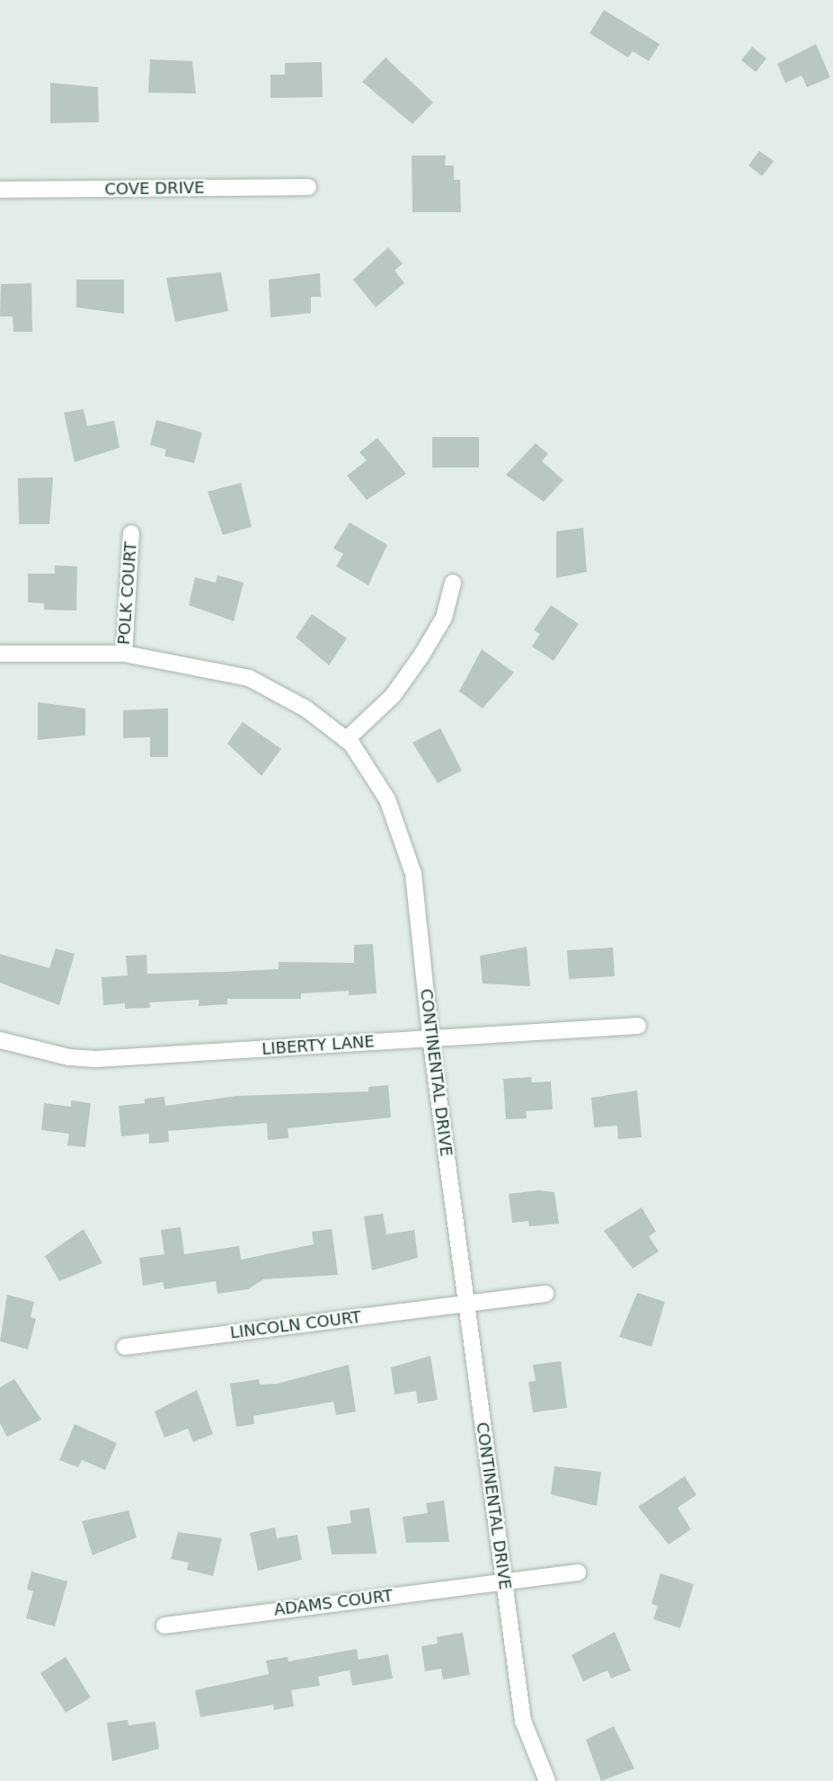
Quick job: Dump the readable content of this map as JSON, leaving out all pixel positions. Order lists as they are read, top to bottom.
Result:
{
  "streets": {
    "street": [
      "COVE DRIVE",
      "POLK COURT",
      "LIBERTY LANE",
      "CONTINENTAL DRIVE",
      "LINCOLN COURT",
      "ADAMS COURT"
    ]
  },
  "crossings": [
    ["POLK COURT", "CONTINENTAL DRIVE"],
    ["LIBERTY LANE", "CONTINENTAL DRIVE"],
    ["CONTINENTAL DRIVE", "LINCOLN COURT"],
    ["CONTINENTAL DRIVE", "ADAMS COURT"]
  ]
}
